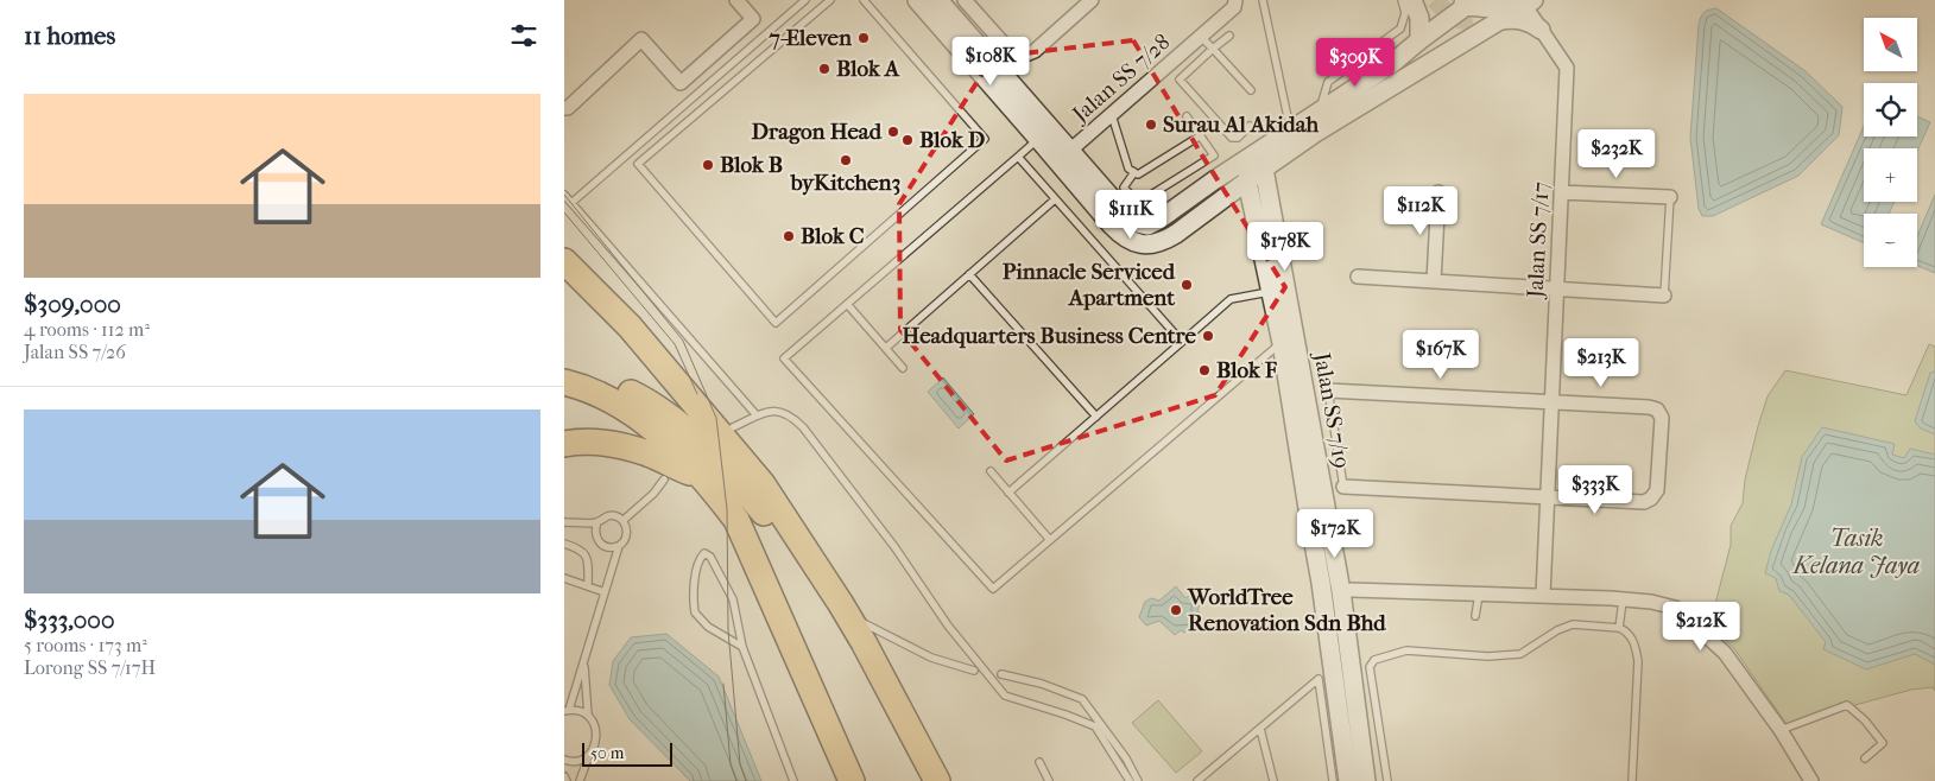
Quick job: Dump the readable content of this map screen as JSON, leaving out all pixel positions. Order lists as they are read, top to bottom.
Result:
{
  "streets": {
    "street": ["Jalan SS 7/28", "Jalan SS 7/17", "Jalan SS 7/19"]
  },
  "water": ["Tasik Kelana Jaya"],
  "places": [
    "7-Eleven",
    "Blok A",
    "Surau Al Akidah",
    "Dragon Head",
    "Blok D",
    "byKitchen3",
    "Blok B",
    "Blok C",
    "Pinnacle Serviced Apartment",
    "Headquarters Business Centre",
    "Blok F",
    "WorldTree Renovation Sdn Bhd"
  ],
  "scale_bar": "50 m",
  "north": "top left",
  "page": {
    "heading": "11 homes",
    "map_buttons": ["+", "−"],
    "price": [
      "$108K",
      "$309K",
      "$232K",
      "$112K",
      "$111K",
      "$178K",
      "$167K",
      "$213K",
      "$333K",
      "$172K",
      "$212K"
    ],
    "list": [
      {
        "name": "$309,000",
        "note": "4 rooms · 112 m² · Jalan SS 7/26"
      },
      {
        "name": "$333,000",
        "note": "5 rooms · 173 m² · Lorong SS 7/17H"
      }
    ],
    "scale": "50 m"
  }
}
